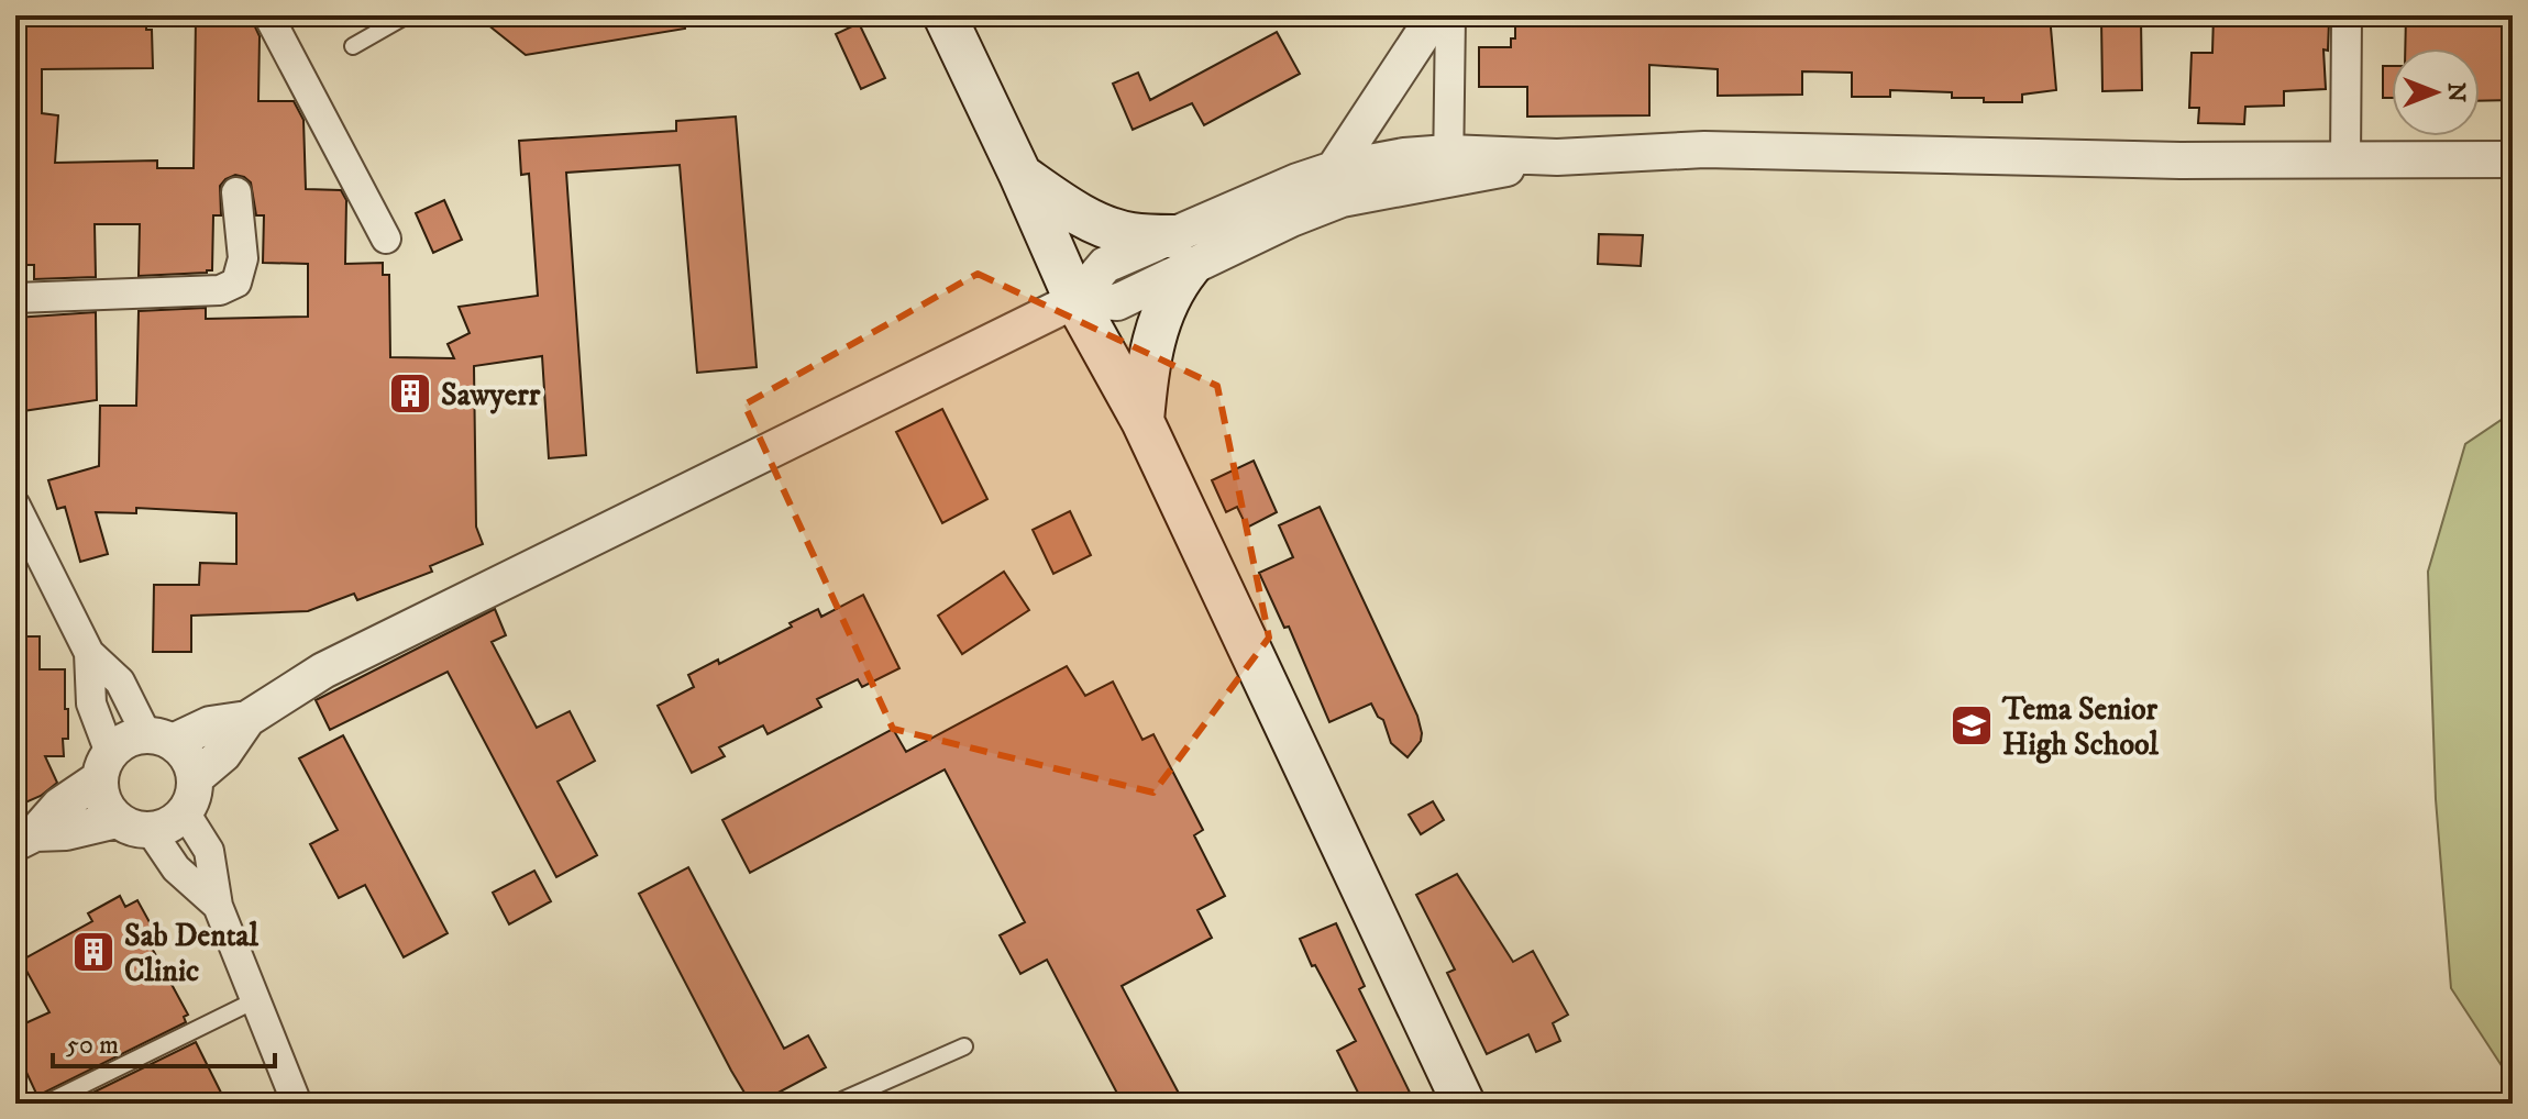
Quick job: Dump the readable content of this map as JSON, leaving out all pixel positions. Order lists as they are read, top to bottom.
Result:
{
  "places": {
    "building": ["Sawyerr", "Sab Dental Clinic"],
    "school or university": ["Tema Senior High School"]
  },
  "scale_bar": "50 m",
  "north": "right"
}
